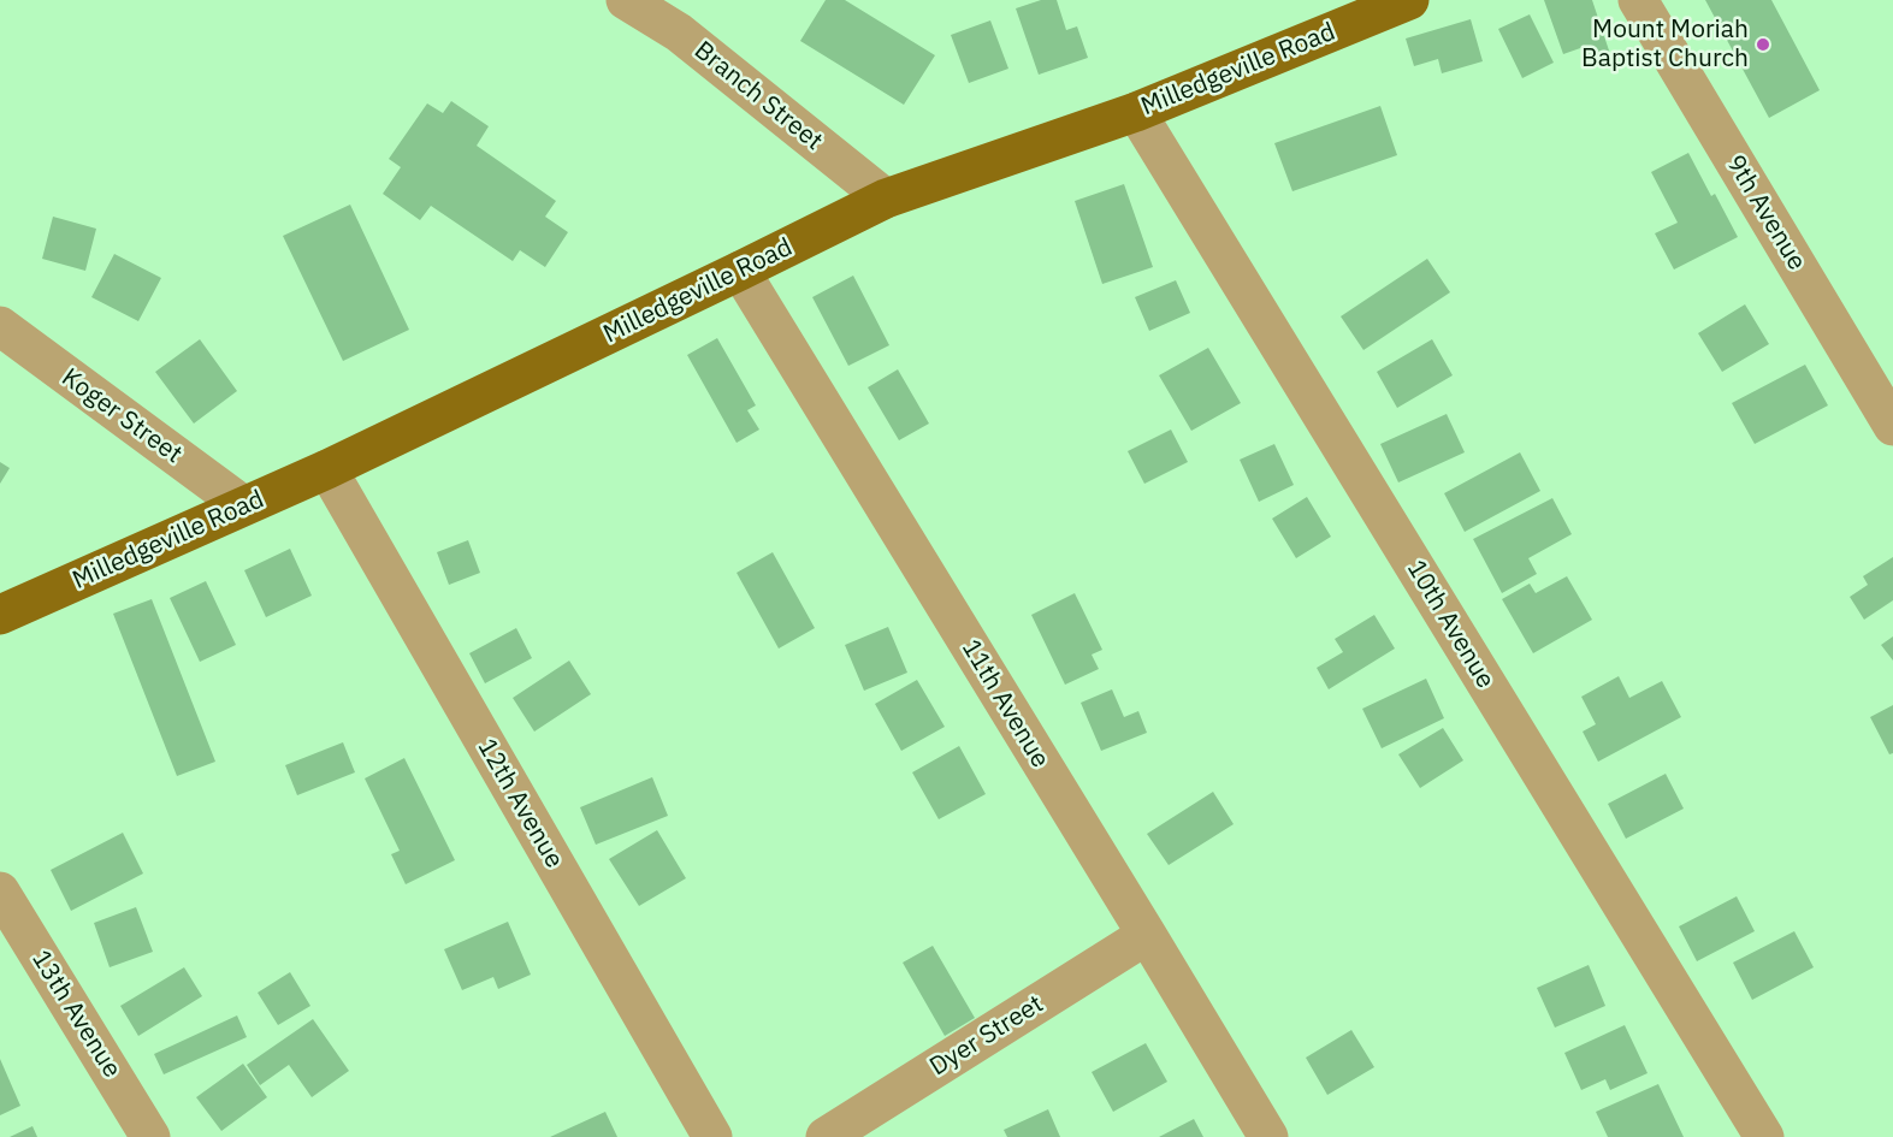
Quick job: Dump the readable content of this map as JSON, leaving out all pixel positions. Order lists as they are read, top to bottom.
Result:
{
  "streets": {
    "main road": ["Milledgeville Road"],
    "street": [
      "Branch Street",
      "9th Avenue",
      "Koger Street",
      "10th Avenue",
      "11th Avenue",
      "12th Avenue",
      "13th Avenue",
      "Dyer Street"
    ]
  },
  "crossings": [
    ["Milledgeville Road", "Branch Street"],
    ["Milledgeville Road", "Koger Street"],
    ["Milledgeville Road", "10th Avenue"],
    ["Milledgeville Road", "11th Avenue"],
    ["Milledgeville Road", "12th Avenue"],
    ["11th Avenue", "Dyer Street"]
  ],
  "places": ["Mount Moriah Baptist Church"]
}
